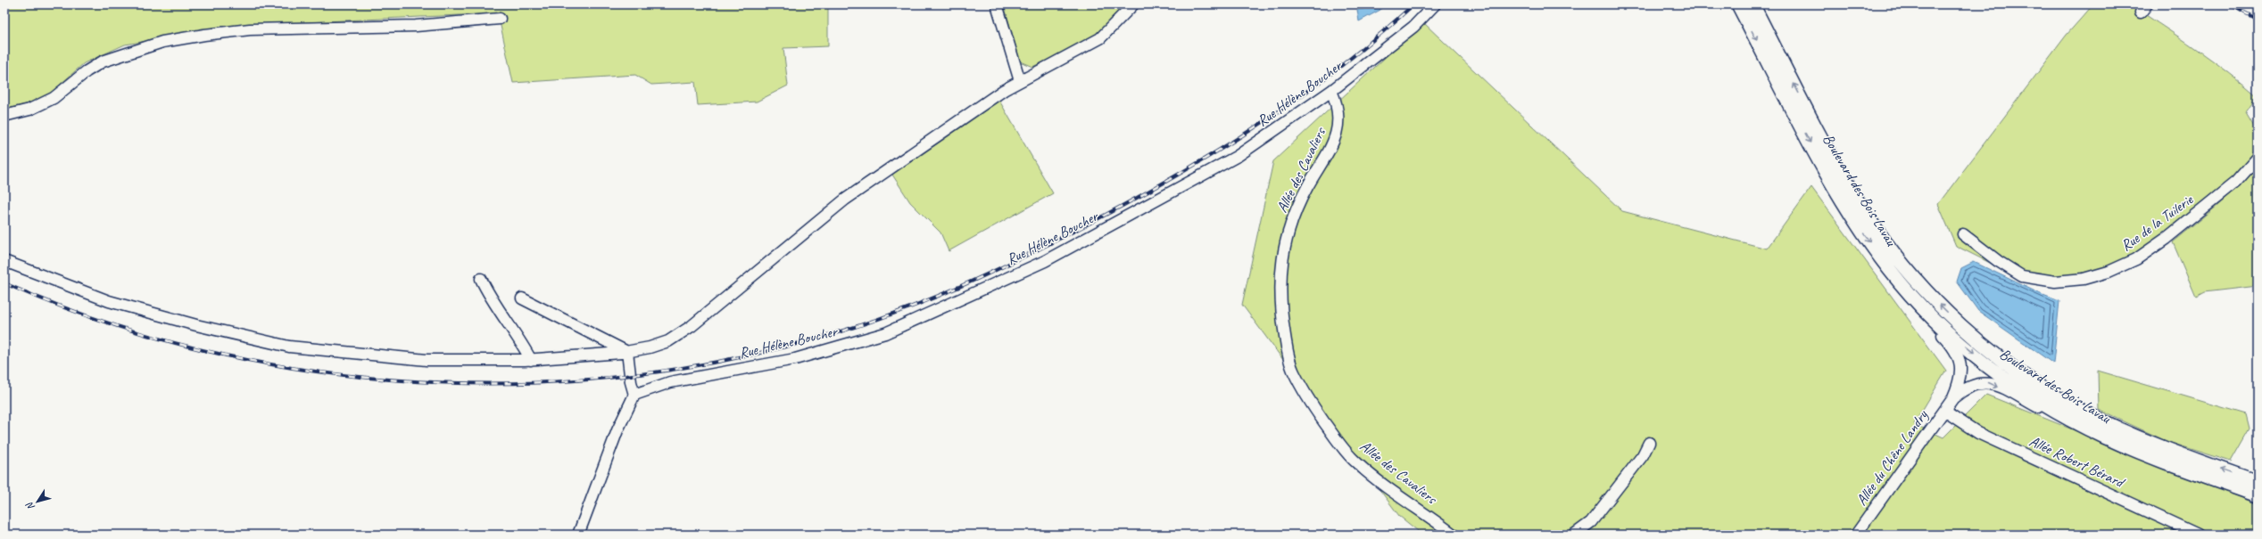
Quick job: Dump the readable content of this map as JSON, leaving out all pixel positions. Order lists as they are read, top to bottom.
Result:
{
  "streets": {
    "main road": ["Boulevard des Bois Lavau"],
    "street": [
      "Rue Hélène Boucher",
      "Allée des Cavaliers",
      "Rue de la Tuilerie",
      "Allée du Chêne Landry",
      "Allée Robert Bérard"
    ]
  },
  "crossings": [
    ["Rue Hélène Boucher", "Allée des Cavaliers"],
    ["Boulevard des Bois Lavau", "Allée du Chêne Landry"],
    ["Allée du Chêne Landry", "Allée Robert Bérard"]
  ],
  "north": "bottom left"
}
